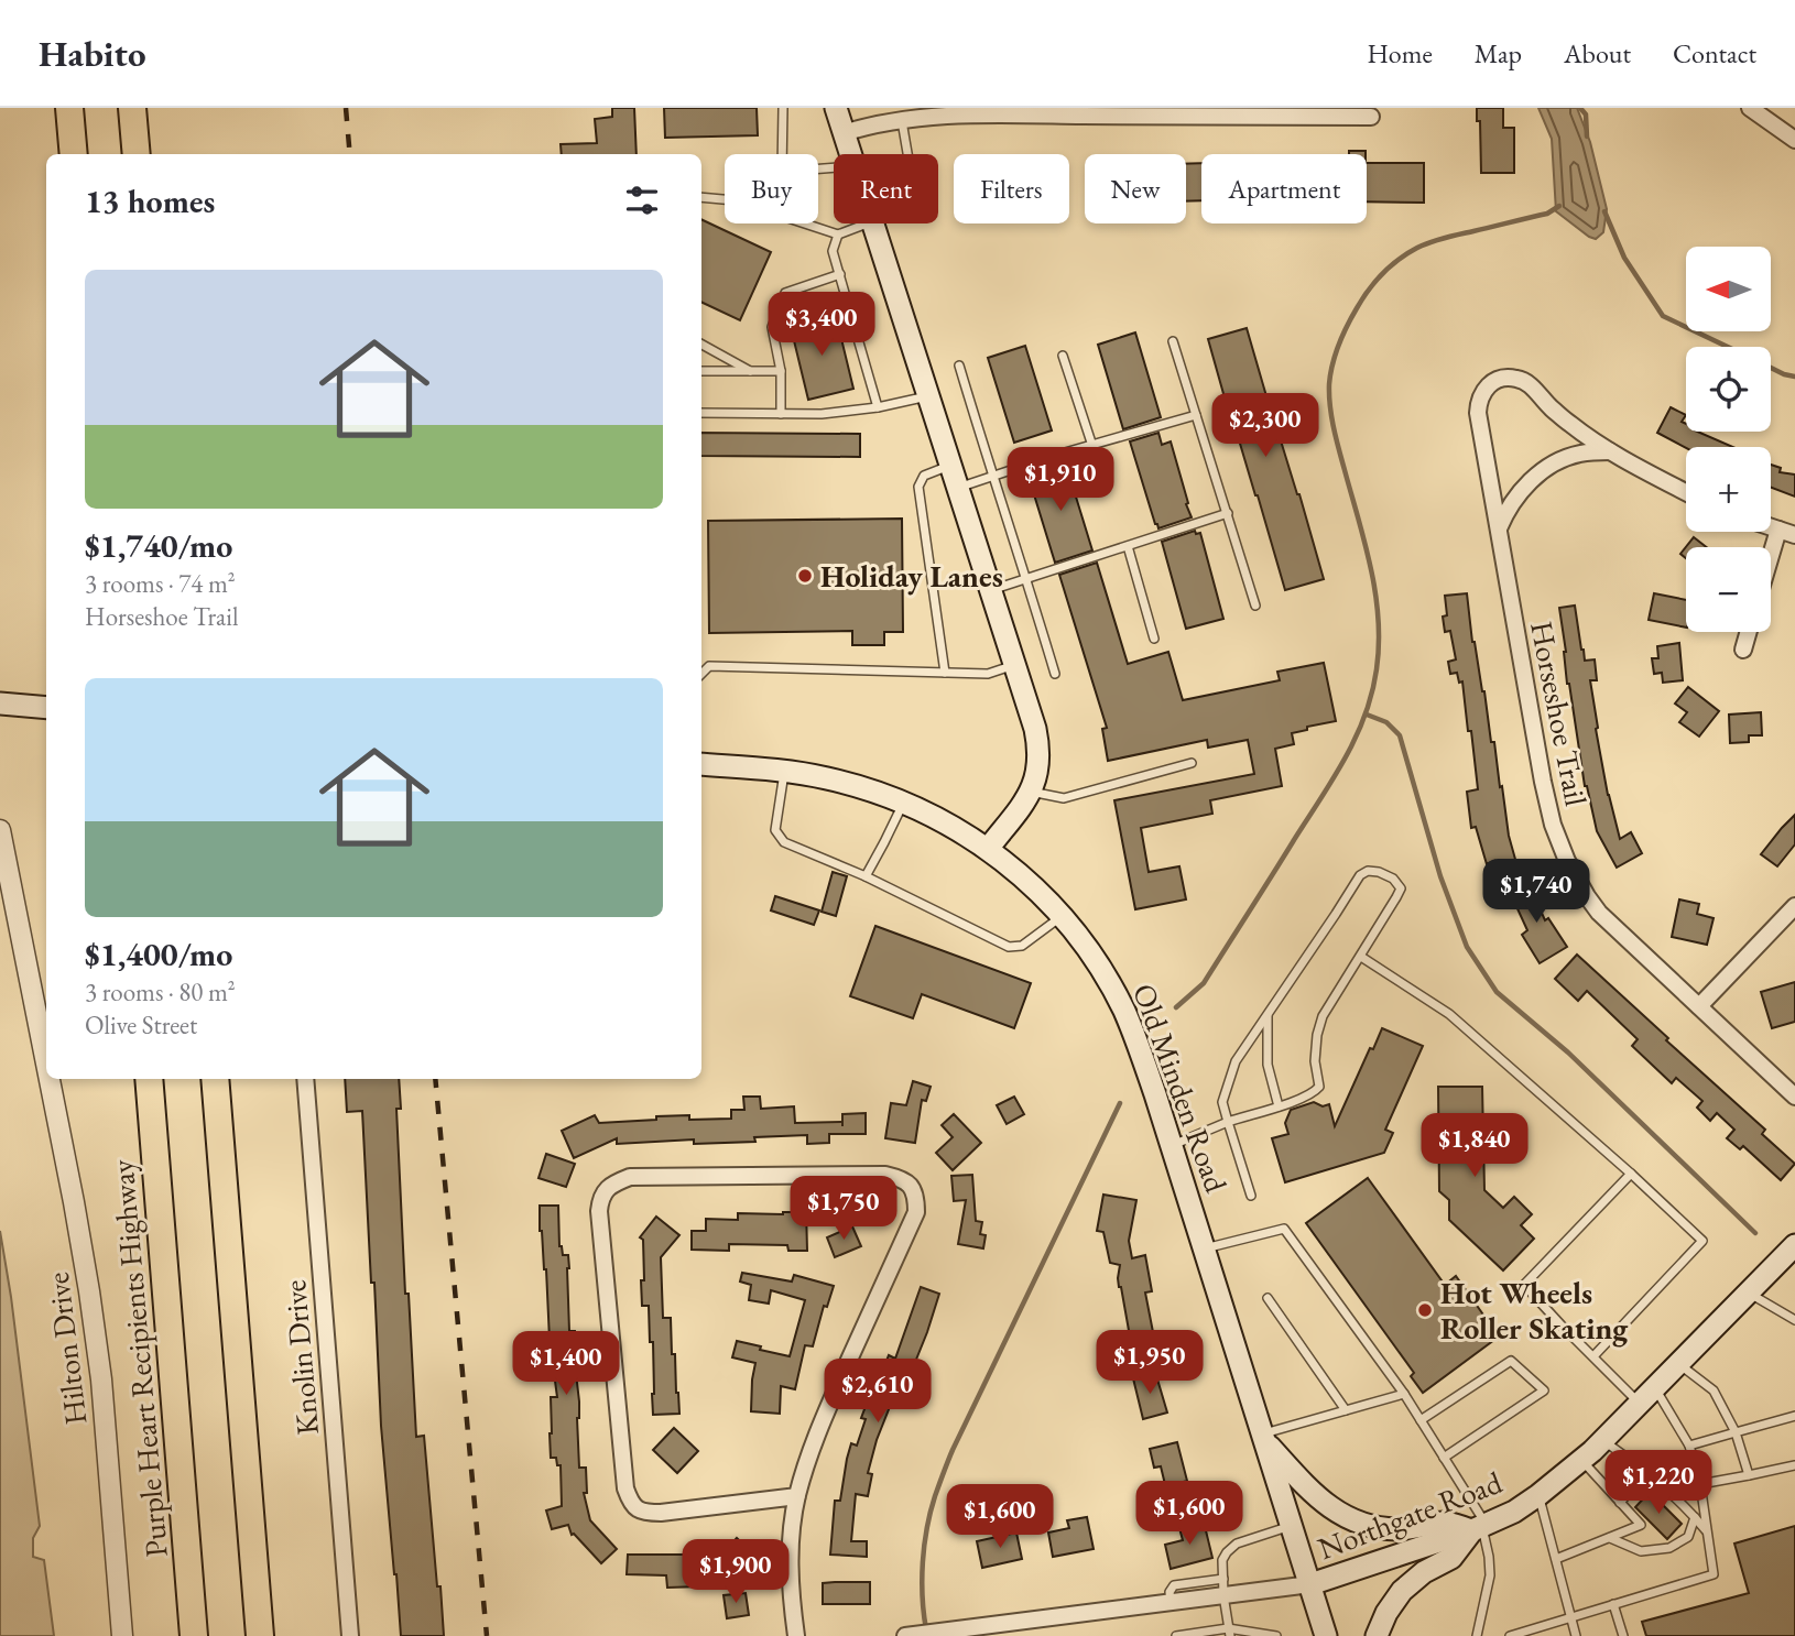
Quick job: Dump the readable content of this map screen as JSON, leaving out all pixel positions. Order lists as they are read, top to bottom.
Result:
{
  "streets": {
    "highway": ["Purple Heart Recipients Highway"],
    "main road": ["Old Minden Road", "Northgate Road"],
    "street": ["Horseshoe Trail", "Hilton Drive", "Knolin Drive"]
  },
  "crossings": [
    ["Old Minden Road", "Northgate Road"]
  ],
  "places": ["Holiday Lanes", "Hot Wheels Roller Skating"],
  "north": "left",
  "page": {
    "header": "Habito",
    "nav": [
      "Home",
      "Map",
      "About",
      "Contact"
    ],
    "chip": [
      "Buy",
      "Rent",
      "Filters",
      "New",
      "Apartment"
    ],
    "heading": "13 homes",
    "map_buttons": ["+", "−"],
    "list": [
      {
        "name": "$1,740/mo",
        "note": "3 rooms · 74 m² · Horseshoe Trail"
      },
      {
        "name": "$1,400/mo",
        "note": "3 rooms · 80 m² · Olive Street"
      }
    ],
    "price": [
      "$3,400",
      "$2,300",
      "$1,910",
      "$1,740",
      "$1,840",
      "$1,750",
      "$1,950",
      "$1,400",
      "$2,610",
      "$1,220",
      "$1,600",
      "$1,600",
      "$1,900"
    ]
  }
}
